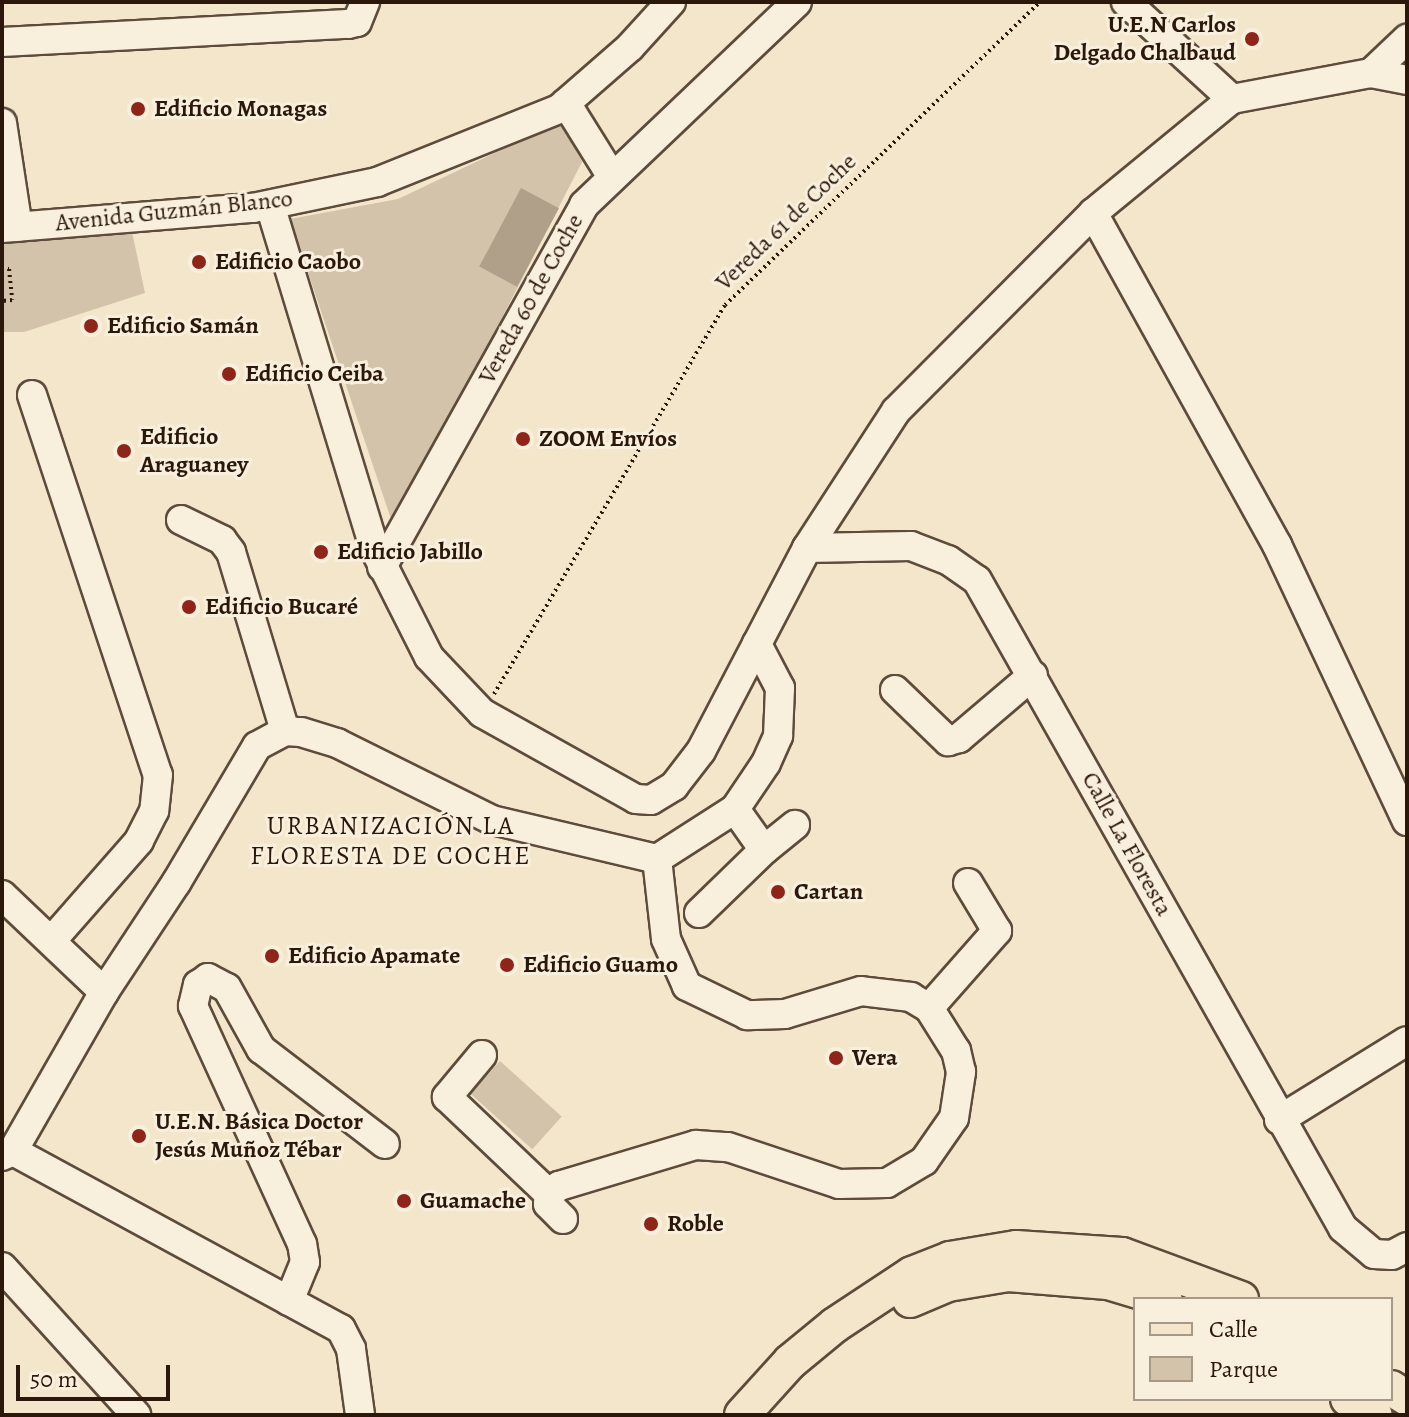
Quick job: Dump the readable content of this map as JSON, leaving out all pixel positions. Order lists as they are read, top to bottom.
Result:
{
  "streets": {
    "street": ["Avenida Guzmán Blanco", "Vereda 60 de Coche", "Calle La Floresta"],
    "path": ["Vereda 61 de Coche"]
  },
  "districts": ["URBANIZACIÓN LA FLORESTA DE COCHE"],
  "places": [
    "U.E.N Carlos Delgado Chalbaud",
    "Edificio Monagas",
    "Edificio Caobo",
    "Edificio Samán",
    "Edificio Ceiba",
    "ZOOM Envíos",
    "Edificio Araguaney",
    "Edificio Jabillo",
    "Edificio Bucaré",
    "Cartan",
    "Edificio Apamate",
    "Edificio Guamo",
    "Vera",
    "U.E.N. Básica Doctor Jesús Muñoz Tébar",
    "Guamache",
    "Roble"
  ],
  "legend": ["Calle", "Parque"],
  "scale_bar": "50 m"
}
